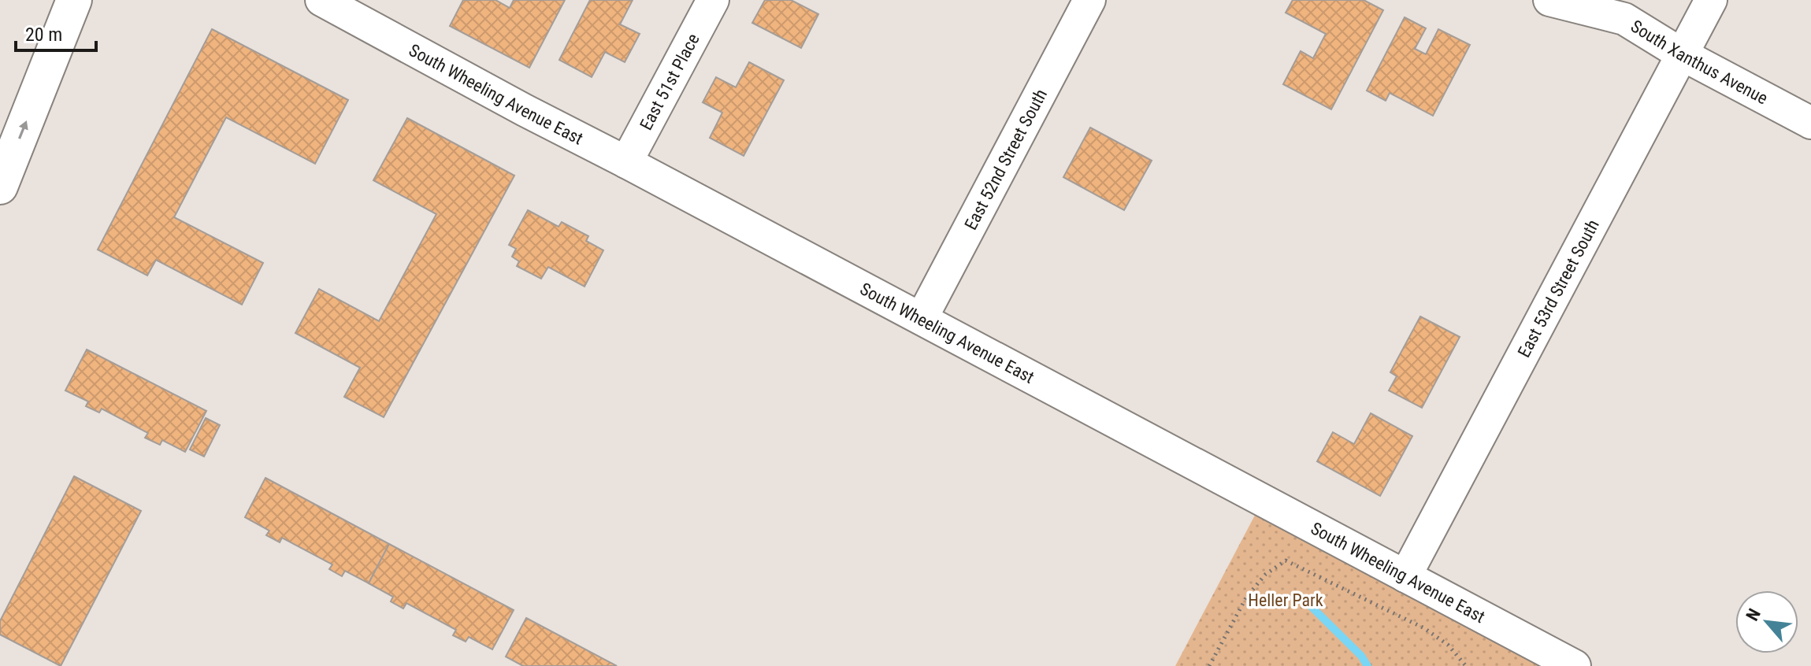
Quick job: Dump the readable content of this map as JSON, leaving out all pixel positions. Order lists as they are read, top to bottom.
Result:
{
  "streets": {
    "street": [
      "South Xanthus Avenue",
      "East 51st Place",
      "South Wheeling Avenue East",
      "East 52nd Street South",
      "East 53rd Street South"
    ]
  },
  "crossings": [
    ["South Xanthus Avenue", "East 53rd Street South"],
    ["East 51st Place", "South Wheeling Avenue East"],
    ["South Wheeling Avenue East", "East 52nd Street South"],
    ["South Wheeling Avenue East", "East 53rd Street South"]
  ],
  "parks": ["Heller Park"],
  "scale_bar": "20 m",
  "north": "top left"
}
